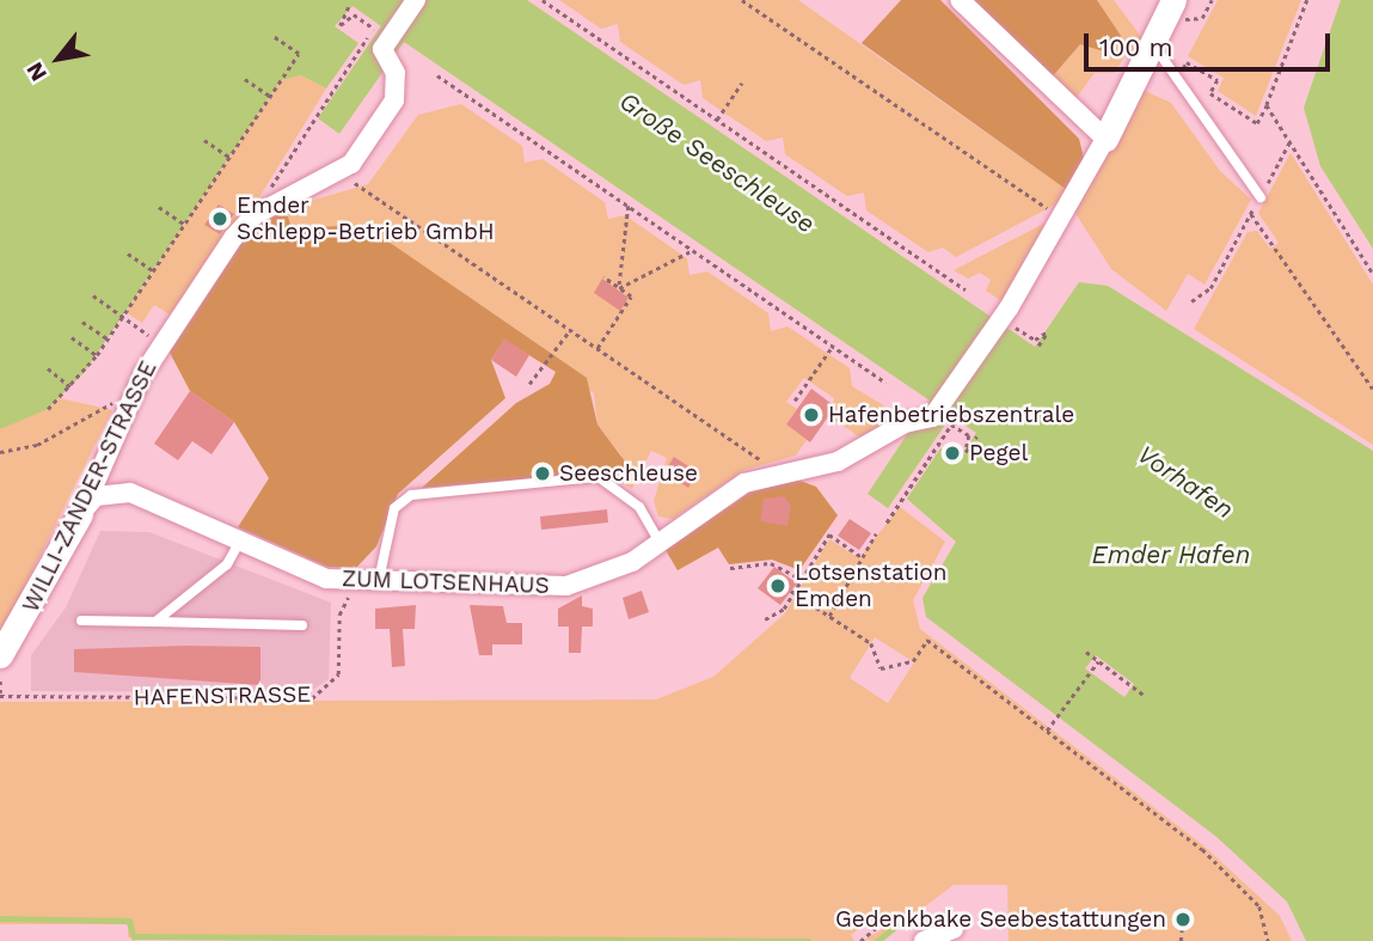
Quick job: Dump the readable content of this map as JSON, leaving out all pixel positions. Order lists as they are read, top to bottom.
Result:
{
  "streets": {
    "street": ["WILLI-ZANDER-STRASSE", "ZUM LOTSENHAUS"],
    "path": ["HAFENSTRASSE"]
  },
  "crossings": [
    ["WILLI-ZANDER-STRASSE", "ZUM LOTSENHAUS"],
    ["ZUM LOTSENHAUS", "HAFENSTRASSE"]
  ],
  "water": ["Große Seeschleuse", "Vorhafen", "Emder Hafen"],
  "places": [
    "Emder Schlepp-Betrieb GmbH",
    "Hafenbetriebszentrale",
    "Pegel",
    "Seeschleuse",
    "Lotsenstation Emden",
    "Gedenkbake Seebestattungen"
  ],
  "scale_bar": "100 m",
  "north": "bottom left"
}
